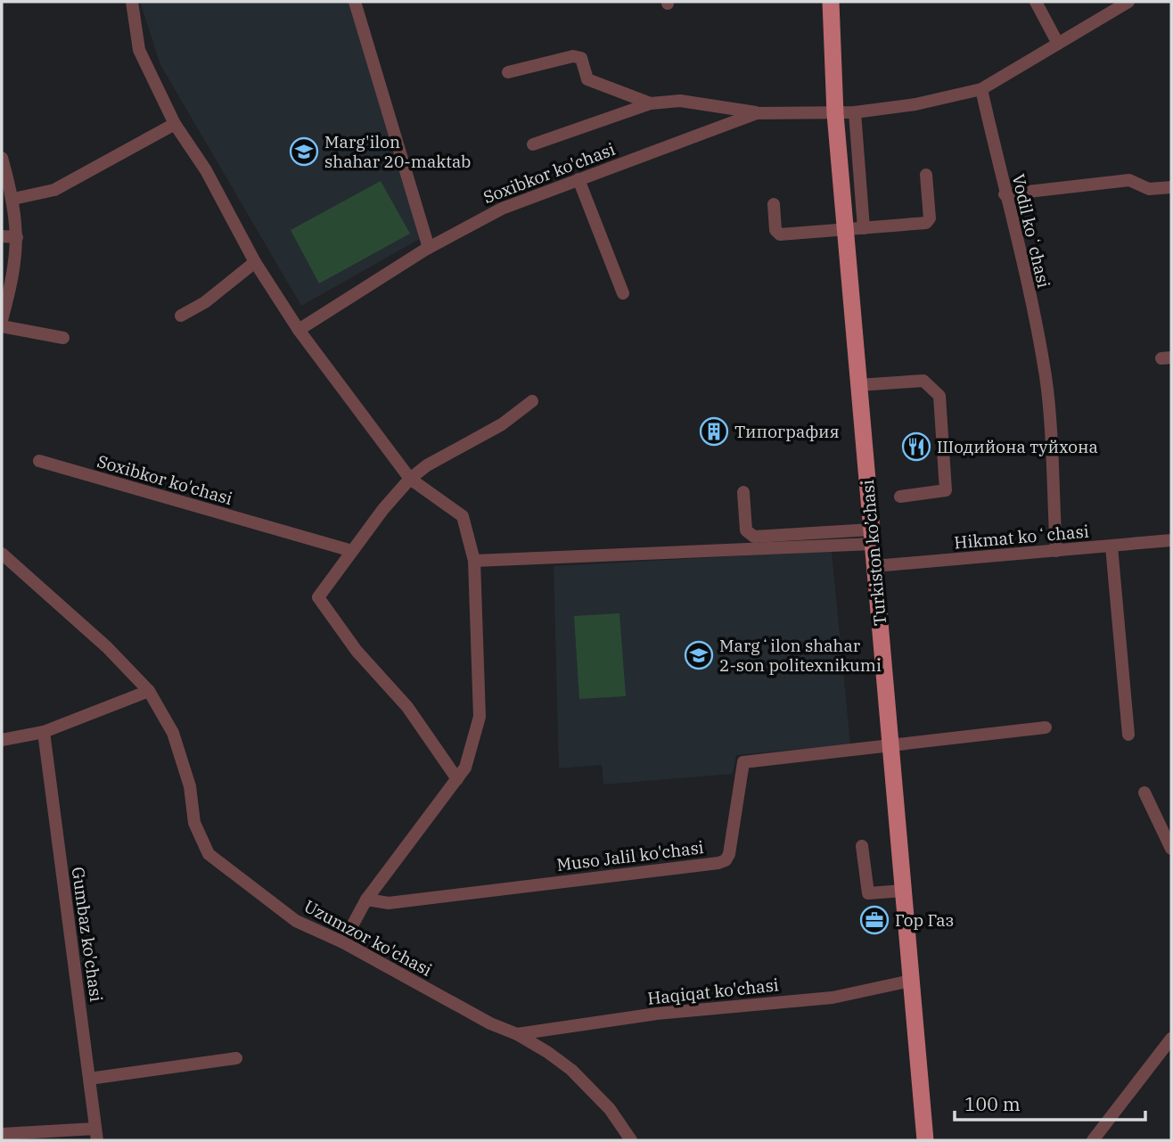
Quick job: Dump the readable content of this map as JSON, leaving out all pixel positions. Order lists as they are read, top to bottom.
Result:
{
  "streets": {
    "main road": ["Turkiston ko’chasi"],
    "street": [
      "Soxibkor ko'chasi",
      "Vodil koʻchasi",
      "Hikmat koʻchasi",
      "Muso Jalil ko'chasi",
      "Gumbaz ko'chasi",
      "Uzumzor ko'chasi",
      "Haqiqat ko'chasi"
    ]
  },
  "crossings": [
    ["Soxibkor ko'chasi", "Vodil koʻchasi"],
    ["Soxibkor ko'chasi", "Turkiston ko’chasi"],
    ["Vodil koʻchasi", "Hikmat koʻchasi"],
    ["Hikmat koʻchasi", "Turkiston ko’chasi"],
    ["Turkiston ko’chasi", "Muso Jalil ko'chasi"],
    ["Turkiston ko’chasi", "Haqiqat ko'chasi"],
    ["Uzumzor ko'chasi", "Haqiqat ko'chasi"]
  ],
  "places": {
    "school or university": ["Marg'ilon shahar 20-maktab", "Margʻilon shahar 2-son politexnikumi"],
    "building": ["Типография"],
    "restaurant": ["Шодийона туйхона"],
    "office": ["Гор Газ"]
  },
  "scale_bar": "100 m"
}
